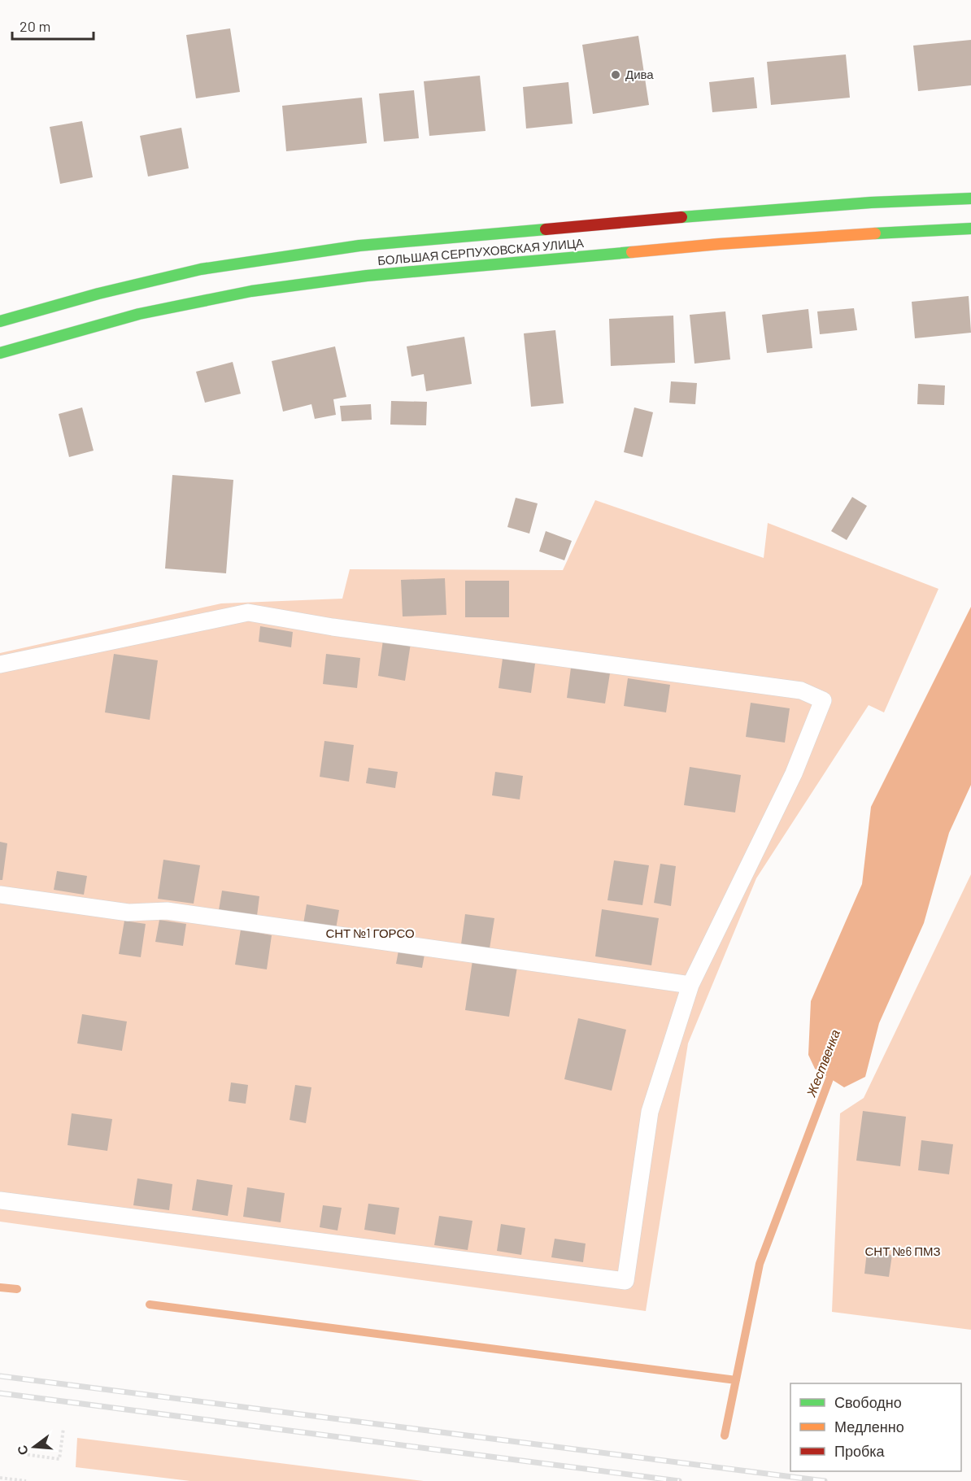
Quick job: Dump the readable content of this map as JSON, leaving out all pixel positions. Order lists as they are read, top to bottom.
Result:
{
  "streets": {
    "main road": ["БОЛЬШАЯ СЕРПУХОВСКАЯ УЛИЦА"]
  },
  "water": ["Жественка"],
  "parks": ["СНТ №1 ГОРСО", "СНТ №6 ПМЗ"],
  "places": ["Дива"],
  "legend": ["Свободно", "Медленно", "Пробка"],
  "scale_bar": "20 m",
  "north": "left"
}
